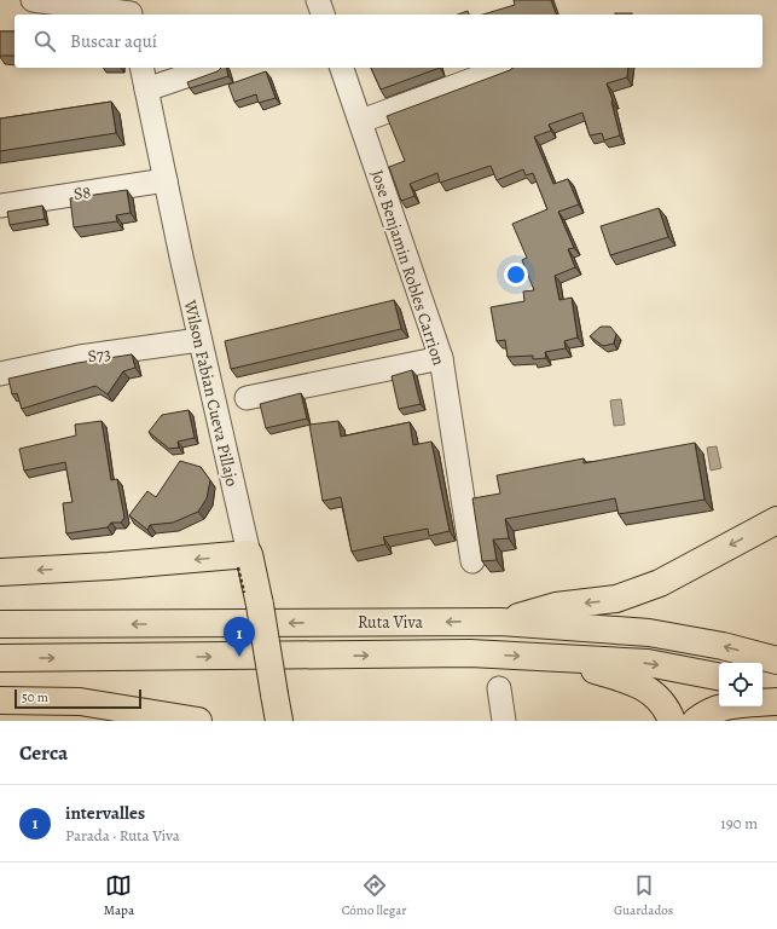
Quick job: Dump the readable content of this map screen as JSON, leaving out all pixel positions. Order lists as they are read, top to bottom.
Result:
{
  "streets": {
    "main road": ["Wilson Fabian Cueva Pillajo", "Ruta Viva"],
    "street": ["S8", "Jose Benjamin Robles Carrion", "S73"]
  },
  "crossings": [
    ["S8", "Wilson Fabian Cueva Pillajo"],
    ["S73", "Wilson Fabian Cueva Pillajo"]
  ],
  "scale_bar": "50 m",
  "page": {
    "search": "Buscar aquí",
    "pins": "1",
    "scale": "50 m",
    "heading": "Cerca",
    "list": [
      {
        "mark": "1",
        "name": "intervalles",
        "note": "Parada · Ruta Viva",
        "value": "190 m"
      }
    ],
    "nav": ["Mapa", "Cómo llegar", "Guardados"]
  }
}
